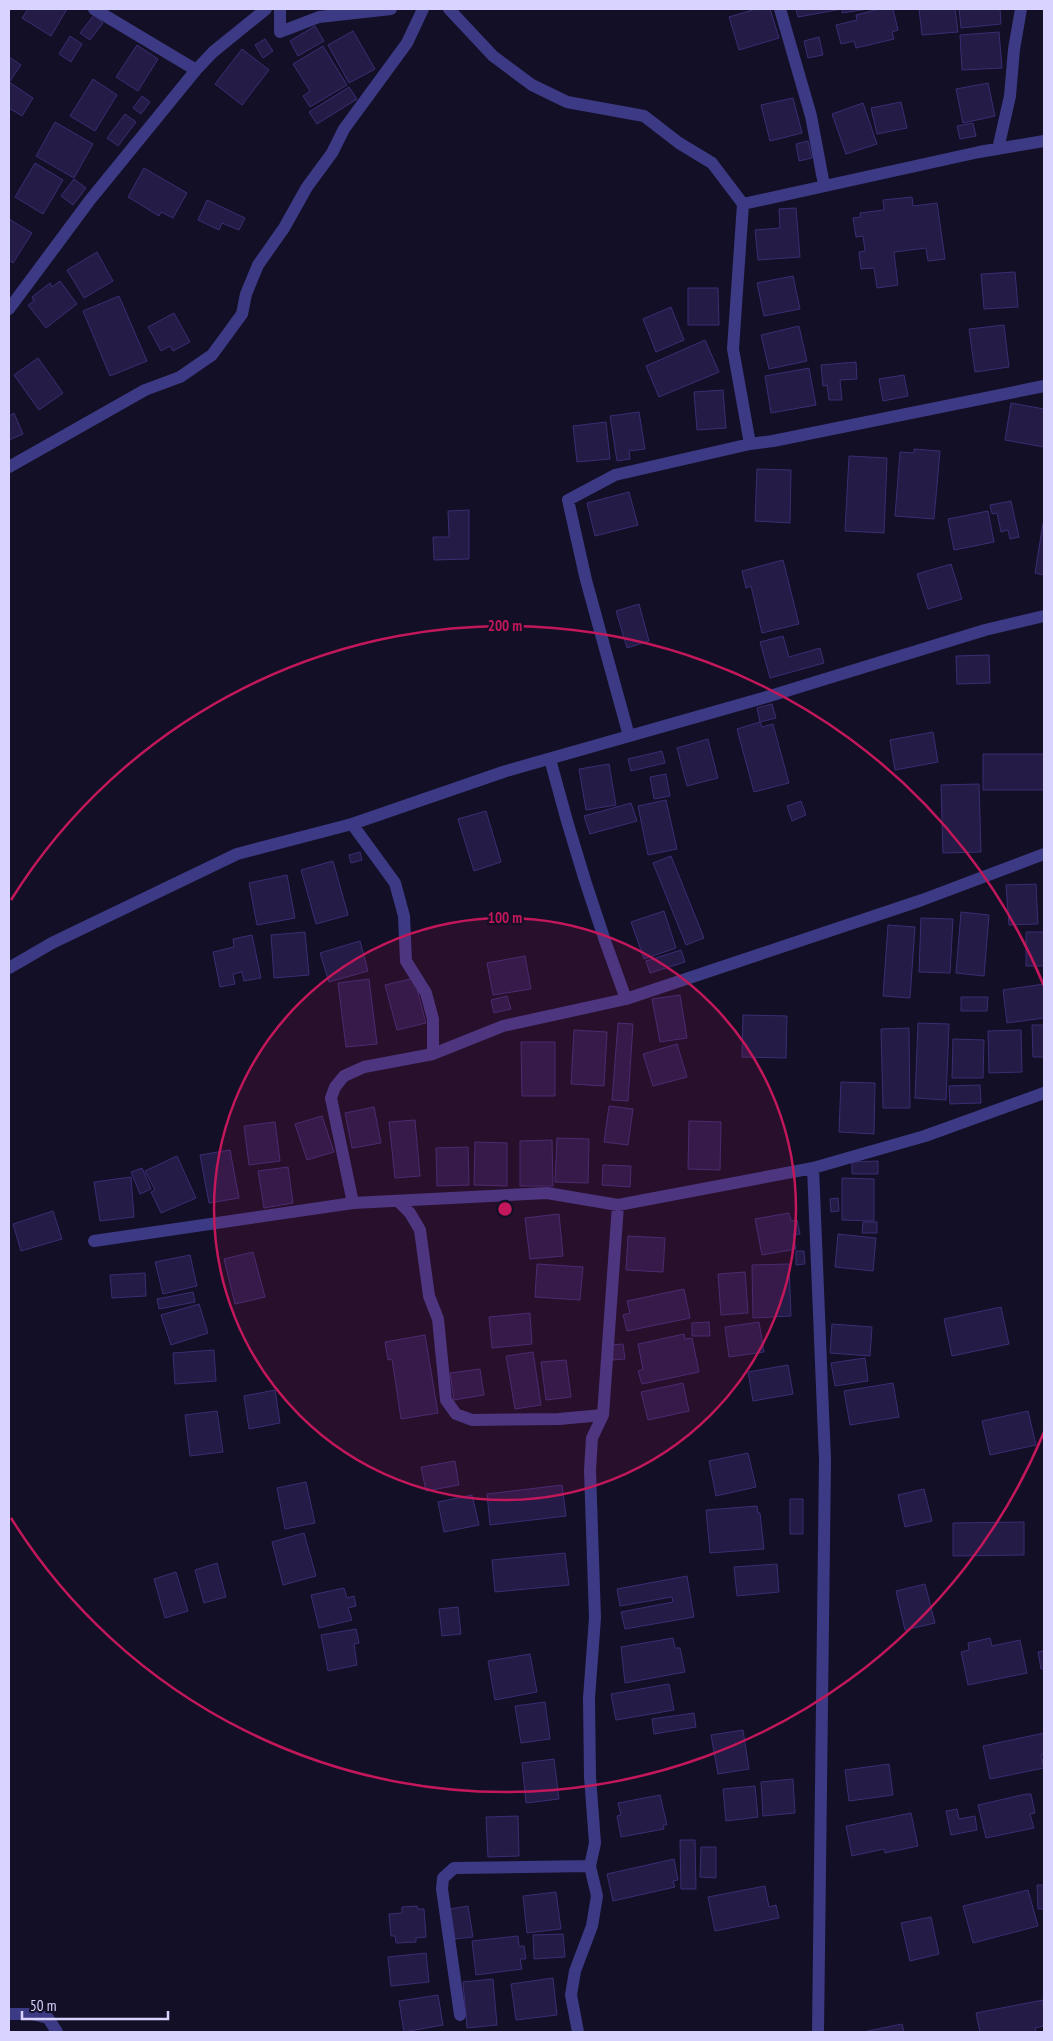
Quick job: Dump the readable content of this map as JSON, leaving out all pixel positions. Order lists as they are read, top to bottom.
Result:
{
  "scale_bar": "50 m",
  "rings": ["200 m", "100 m"]
}
